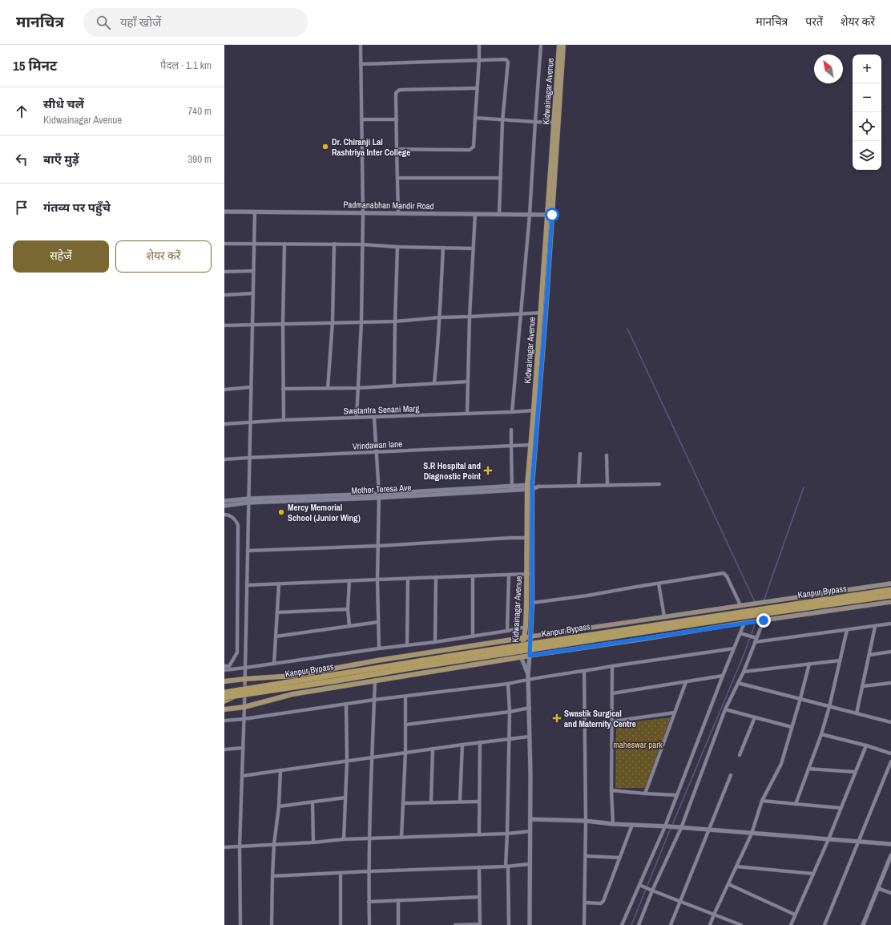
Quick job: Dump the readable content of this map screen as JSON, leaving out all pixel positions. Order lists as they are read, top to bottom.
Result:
{
  "streets": {
    "highway": ["Kanpur Bypass"],
    "main road": ["Kidwainagar Avenue"],
    "street": ["Padmanabhan Mandir Road", "Swatantra Senani Marg", "Vrindawan lane"]
  },
  "crossings": [
    ["Kidwainagar Avenue", "Padmanabhan Mandir Road"],
    ["Kidwainagar Avenue", "Swatantra Senani Marg"],
    ["Kidwainagar Avenue", "Vrindawan lane"]
  ],
  "parks": ["maheswar park"],
  "places": {
    "other": ["Dr. Chiranji Lal Rashtriya Inter College", "Mercy Memorial School (Junior Wing)"],
    "health": ["S.R Hospital and Diagnostic Point", "Swastik Surgical and Maternity Centre"]
  },
  "north": "top left",
  "page": {
    "header": "मानचित्र",
    "search": "यहाँ खोजें",
    "nav": ["मानचित्र", "परतें", "शेयर करें"],
    "heading": ["15 मिनट", "पैदल · 1.1 km"],
    "map_buttons": ["+", "−"],
    "list": [
      ["सीधे चलें", "Kidwainagar Avenue", "740 m"],
      ["बाएँ मुड़ें", "390 m"],
      "गंतव्य पर पहुँचे"
    ],
    "buttons": ["सहेजें", "शेयर करें"]
  }
}
